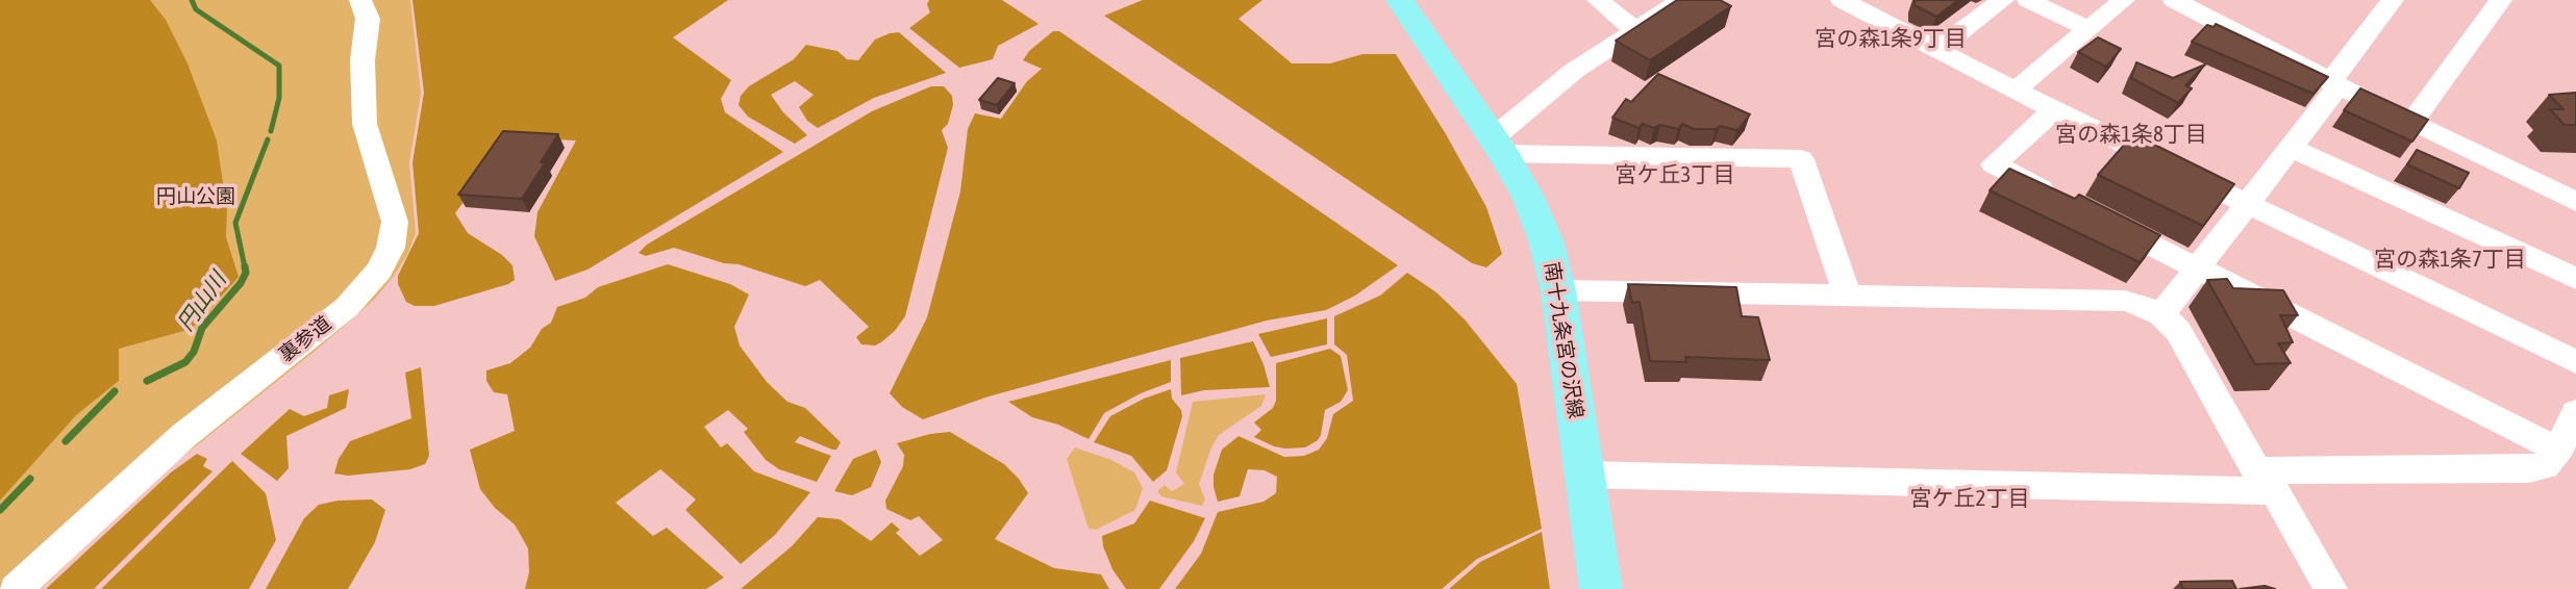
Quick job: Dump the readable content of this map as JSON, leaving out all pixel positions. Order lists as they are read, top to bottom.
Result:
{
  "streets": {
    "main road": ["南十九条宮の沢線"],
    "street": ["裏参道"]
  },
  "districts": [
    "宮の森1条9丁目",
    "宮の森1条8丁目",
    "宮ケ丘3丁目",
    "宮の森1条7丁目",
    "宮ケ丘2丁目"
  ],
  "water": ["円山川"],
  "parks": ["円山公園"]
}
